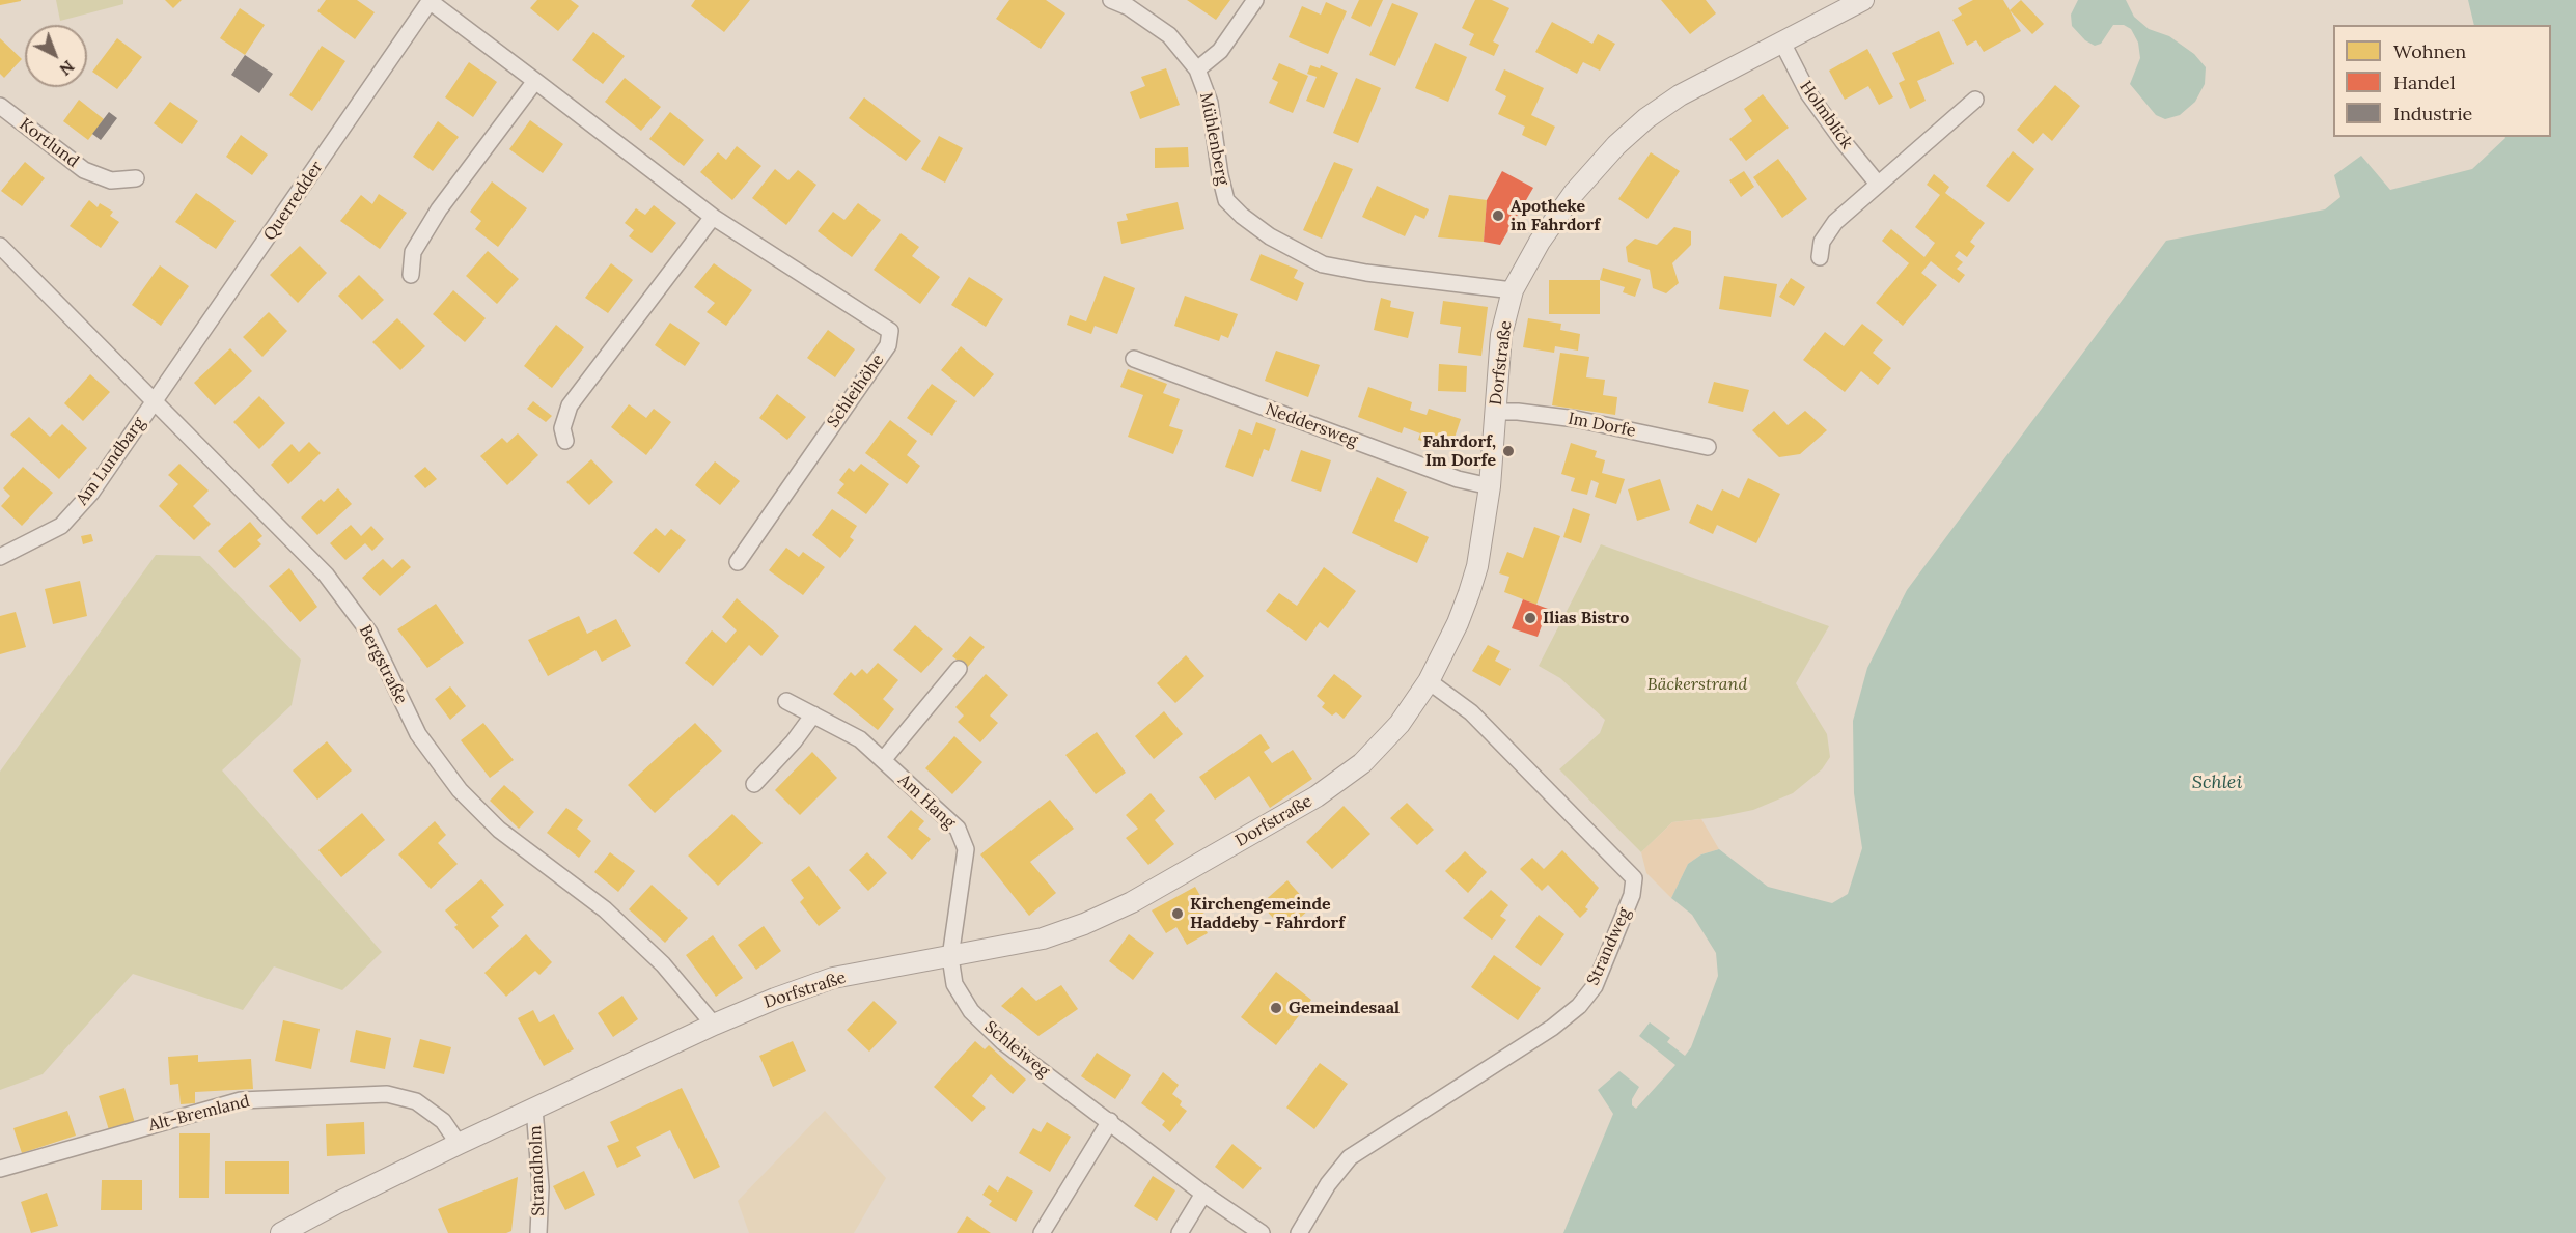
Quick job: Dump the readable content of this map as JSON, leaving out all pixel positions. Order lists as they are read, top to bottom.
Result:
{
  "streets": {
    "street": [
      "Holmblick",
      "Mühlenberg",
      "Kortlund",
      "Querredder",
      "Dorfstraße",
      "Schleihöhe",
      "Neddersweg",
      "Im Dorfe",
      "Am Lundbarg",
      "Bergstraße",
      "Am Hang",
      "Strandweg",
      "Schleiweg",
      "Alt-Bremland",
      "Strandholm"
    ]
  },
  "crossings": [
    ["Holmblick", "Dorfstraße"],
    ["Mühlenberg", "Dorfstraße"],
    ["Querredder", "Schleihöhe"],
    ["Querredder", "Am Lundbarg"],
    ["Querredder", "Bergstraße"],
    ["Dorfstraße", "Neddersweg"],
    ["Dorfstraße", "Im Dorfe"],
    ["Dorfstraße", "Bergstraße"],
    ["Dorfstraße", "Am Hang"],
    ["Dorfstraße", "Strandweg"],
    ["Dorfstraße", "Schleiweg"],
    ["Dorfstraße", "Alt-Bremland"],
    ["Dorfstraße", "Strandholm"],
    ["Am Lundbarg", "Bergstraße"],
    ["Am Hang", "Schleiweg"]
  ],
  "water": ["Schlei"],
  "parks": ["Bäckerstrand"],
  "places": [
    "Apotheke in Fahrdorf",
    "Fahrdorf, Im Dorfe",
    "Ilias Bistro",
    "Kirchengemeinde Haddeby - Fahrdorf",
    "Gemeindesaal"
  ],
  "legend": ["Wohnen", "Handel", "Industrie"],
  "north": "bottom right"
}
